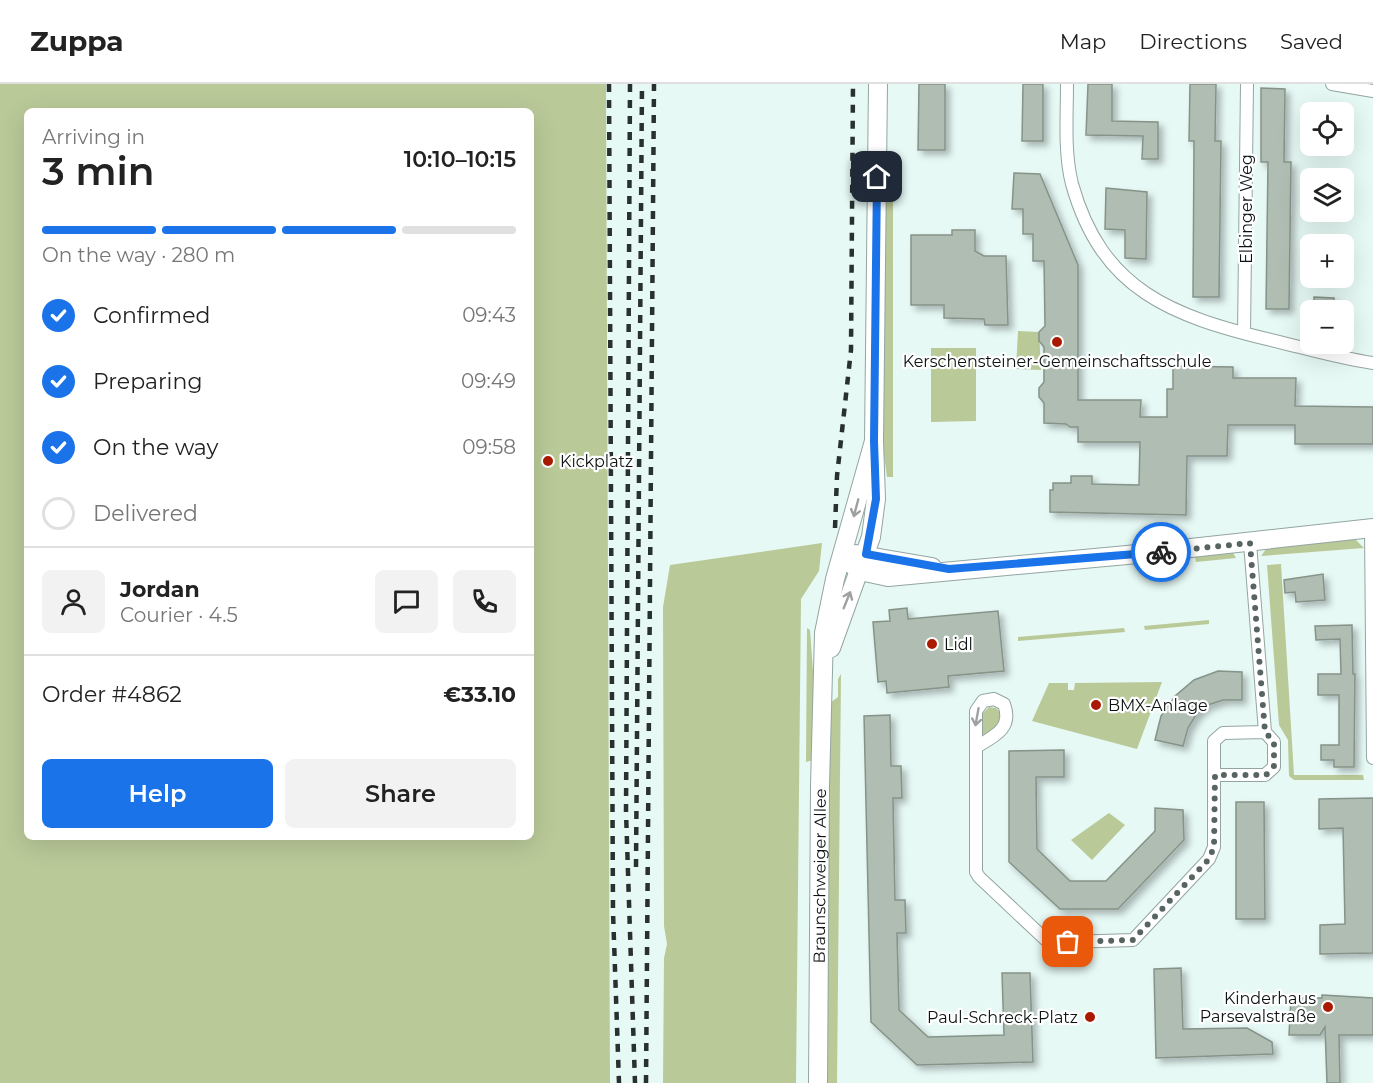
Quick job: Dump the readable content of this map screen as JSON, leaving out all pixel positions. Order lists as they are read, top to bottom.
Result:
{
  "streets": {
    "street": ["Elbinger Weg", "Braunschweiger Allee"]
  },
  "places": [
    "Kerschensteiner-Gemeinschaftsschule",
    "Kickplatz",
    "Lidl",
    "BMX-Anlage",
    "Kinderhaus Parsevalstraße",
    "Paul-Schreck-Platz"
  ],
  "page": {
    "header": "Zuppa",
    "nav": ["Map", "Directions", "Saved"],
    "map_buttons": ["+", "−"],
    "heading": ["3 min", "Arriving in", "10:10–10:15"],
    "panel": [
      "Jordan",
      "Courier · 4.5",
      "Order #4862",
      "€33.10"
    ],
    "bar": "On the way · 280 m",
    "list": [
      ["Confirmed", "09:43"],
      ["Preparing", "09:49"],
      ["On the way", "09:58"],
      "Delivered"
    ],
    "buttons": ["Help", "Share"]
  }
}
